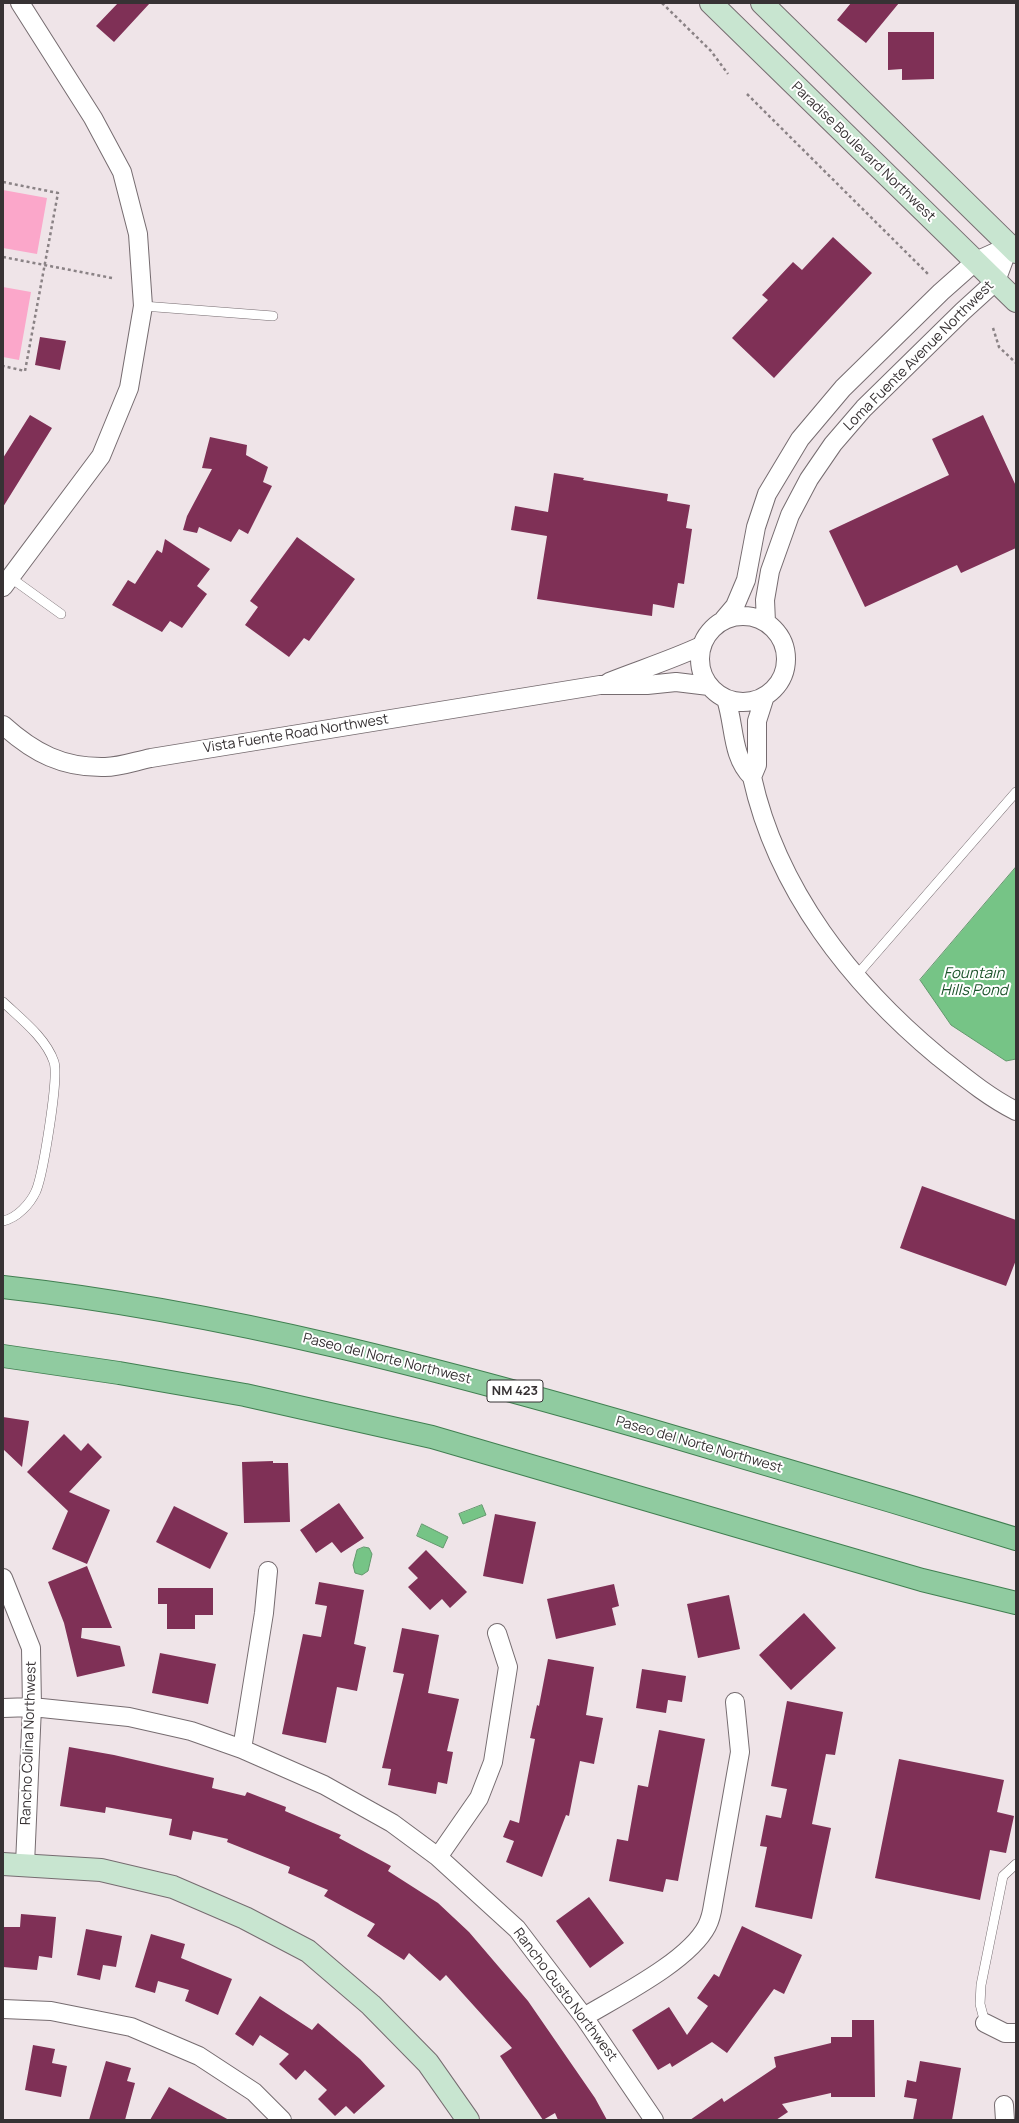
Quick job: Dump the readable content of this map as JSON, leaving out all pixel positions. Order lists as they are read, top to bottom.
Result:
{
  "streets": {
    "main road": ["Paseo del Norte Northwest", "NM 423"],
    "street": [
      "Paradise Boulevard Northwest",
      "Loma Fuente Avenue Northwest",
      "Vista Fuente Road Northwest",
      "Rancho Colina Northwest",
      "Rancho Gusto Northwest"
    ]
  },
  "crossings": [
    ["Paradise Boulevard Northwest", "Loma Fuente Avenue Northwest"],
    ["Loma Fuente Avenue Northwest", "Vista Fuente Road Northwest"],
    ["Rancho Colina Northwest", "Rancho Gusto Northwest"]
  ],
  "water": ["Fountain Hills Pond"]
}
